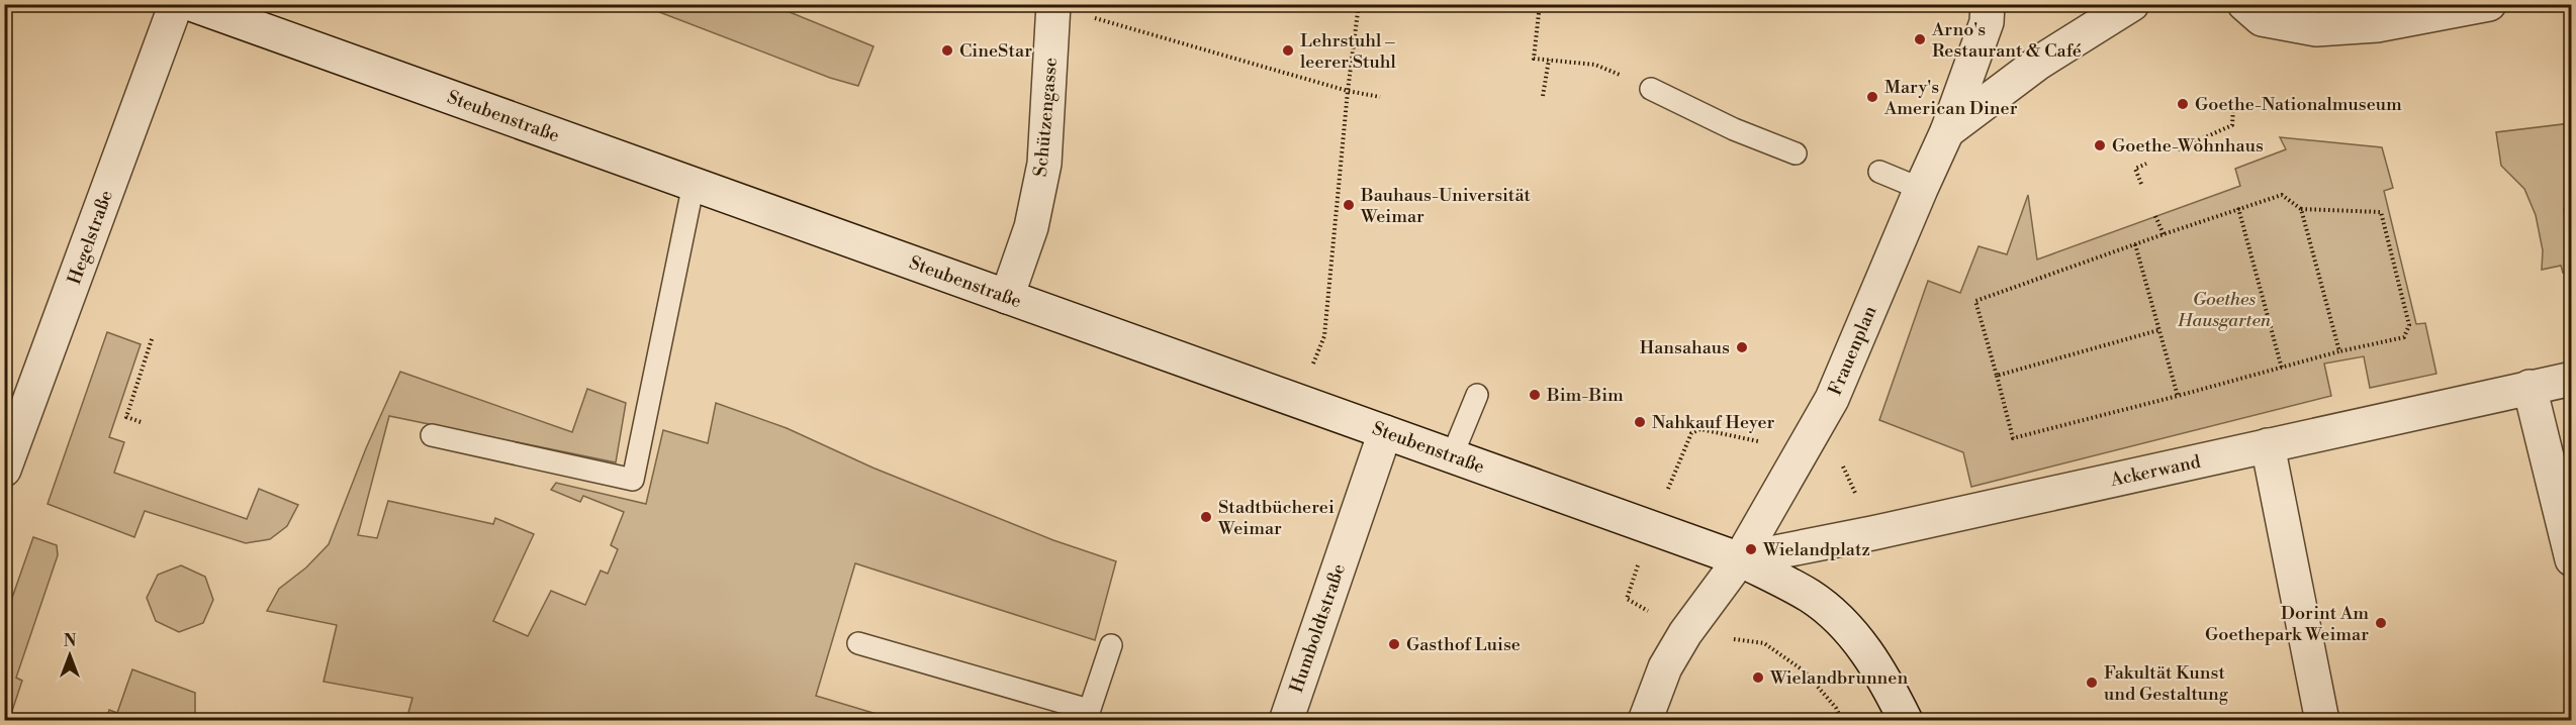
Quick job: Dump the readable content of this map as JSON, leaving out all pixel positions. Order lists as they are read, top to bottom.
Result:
{
  "streets": {
    "street": [
      "Steubenstraße",
      "Schützengasse",
      "Hegelstraße",
      "Frauenplan",
      "Ackerwand",
      "Humboldtstraße"
    ]
  },
  "crossings": [
    ["Steubenstraße", "Schützengasse"],
    ["Steubenstraße", "Frauenplan"],
    ["Steubenstraße", "Ackerwand"],
    ["Steubenstraße", "Humboldtstraße"],
    ["Frauenplan", "Ackerwand"]
  ],
  "parks": ["Goethes Hausgarten"],
  "places": [
    "Arno's Restaurant & Café",
    "CineStar",
    "Lehrstuhl – leerer Stuhl",
    "Mary's American Diner",
    "Goethe-Nationalmuseum",
    "Goethe-Wohnhaus",
    "Bauhaus-Universität Weimar",
    "Hansahaus",
    "Bim-Bim",
    "Nahkauf Heyer",
    "Stadtbücherei Weimar",
    "Wielandplatz",
    "Dorint Am Goethepark Weimar",
    "Gasthof Luise",
    "Wielandbrunnen",
    "Fakultät Kunst und Gestaltung"
  ],
  "north": "top"
}
